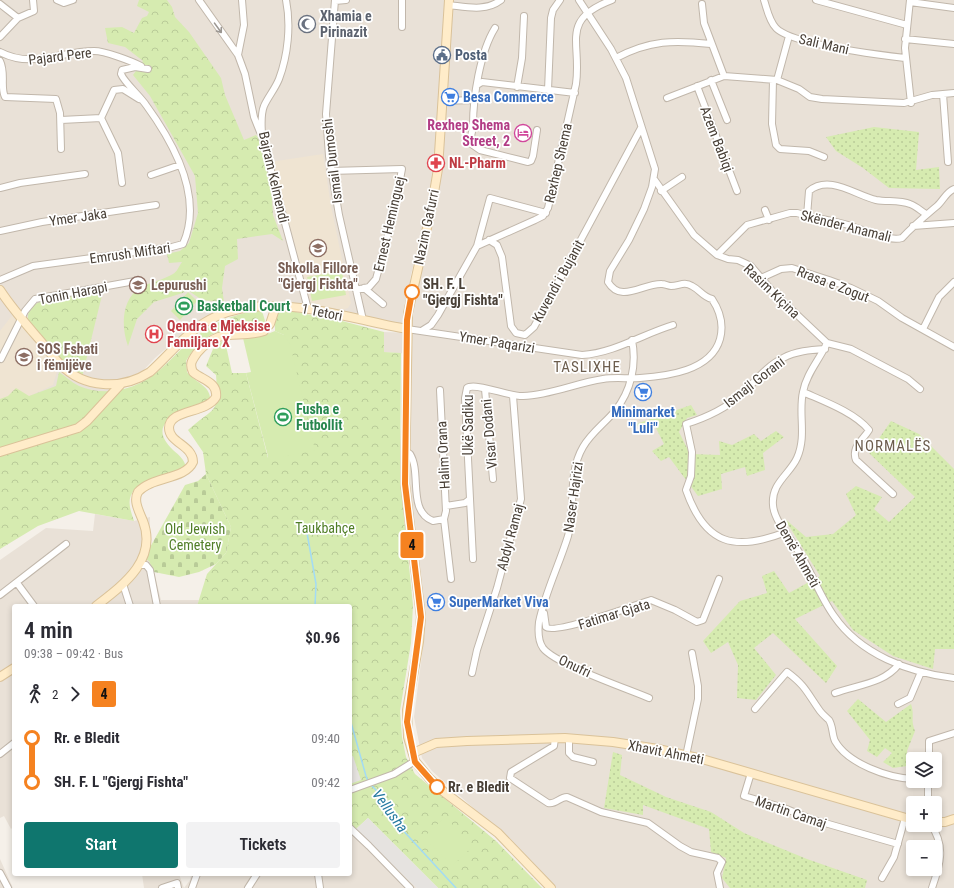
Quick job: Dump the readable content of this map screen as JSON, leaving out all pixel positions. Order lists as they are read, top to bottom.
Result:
{
  "streets": {
    "street": [
      "Sali Mani",
      "Pajard Pere",
      "Azem Babiqi",
      "Ismail Dumoshi",
      "Rexhep Shema",
      "Bajram Kelmendi",
      "Ymer Jaka",
      "Ernest Heminguej",
      "Skënder Anamali",
      "Nazim Gafurri",
      "Emrush Miftari",
      "Kuvendi i Bujanit",
      "Rrasa e Zogut",
      "Rasim Kiçina",
      "Tonin Harapi",
      "1 Tetori",
      "Ymer Paqarizi",
      "Ismajl Gorani",
      "Ukë Sadiku",
      "Visar Dodani",
      "Halim Orana",
      "Naser Hajrizi",
      "Abdyl Ramaj",
      "Demë Ahmeti",
      "Fatimar Gjata",
      "Onufri",
      "Xhavit Ahmeti",
      "Martin Camaj"
    ]
  },
  "crossings": [
    ["Pajard Pere", "Emrush Miftari"],
    ["Ismail Dumoshi", "Ernest Heminguej"],
    ["Ismail Dumoshi", "1 Tetori"],
    ["Rexhep Shema", "Kuvendi i Bujanit"],
    ["Rexhep Shema", "Rasim Kiçina"],
    ["Bajram Kelmendi", "1 Tetori"],
    ["Skënder Anamali", "Rasim Kiçina"],
    ["Nazim Gafurri", "1 Tetori"],
    ["Nazim Gafurri", "Ymer Paqarizi"],
    ["Nazim Gafurri", "Halim Orana"],
    ["Nazim Gafurri", "Xhavit Ahmeti"],
    ["Kuvendi i Bujanit", "Rasim Kiçina"],
    ["Rrasa e Zogut", "Rasim Kiçina"],
    ["Rasim Kiçina", "Ismajl Gorani"],
    ["Rasim Kiçina", "Ukë Sadiku"],
    ["Rasim Kiçina", "Demë Ahmeti"],
    ["Tonin Harapi", "1 Tetori"],
    ["1 Tetori", "Ymer Paqarizi"],
    ["Ismajl Gorani", "Demë Ahmeti"],
    ["Ukë Sadiku", "Visar Dodani"],
    ["Ukë Sadiku", "Naser Hajrizi"],
    ["Ukë Sadiku", "Abdyl Ramaj"],
    ["Naser Hajrizi", "Fatimar Gjata"],
    ["Naser Hajrizi", "Onufri"],
    ["Fatimar Gjata", "Onufri"],
    ["Xhavit Ahmeti", "Martin Camaj"]
  ],
  "districts": ["TASLIXHE", "NORMALËS"],
  "water": ["Vellusha"],
  "parks": ["Taukbahçe", "Old Jewish Cemetery"],
  "places": {
    "mosque": ["Xhamia e Pirinazit"],
    "public building": ["Posta"],
    "supermarket": ["Besa Commerce", "Minimarket \"Luli\"", "SuperMarket Viva"],
    "hotel": ["Rexhep Shema Street, 2"],
    "pharmacy": ["NL-Pharm"],
    "school or university": ["Shkolla Fillore \"Gjergj Fishta\"", "Lepurushi", "SOS Fshati i fëmijëve"],
    "other": ["SH. F. L \"Gjergj Fishta\"", "Rr. e Bledit"],
    "sports": ["Basketball Court", "Fusha e Futbollit"],
    "hospital": ["Qendra e Mjeksise Familjare X"]
  },
  "lines": ["bus line 4"],
  "page": {
    "on_map": "4",
    "heading": ["4 min", "09:38 – 09:42 · Bus", "$0.96"],
    "legs": ["2", "4"],
    "list": [
      {
        "name": "Rr. e Bledit",
        "value": "09:40"
      },
      {
        "name": "SH. F. L \"Gjergj Fishta\"",
        "value": "09:42"
      }
    ],
    "map_buttons": ["+", "−"],
    "buttons": ["Start", "Tickets"]
  }
}
